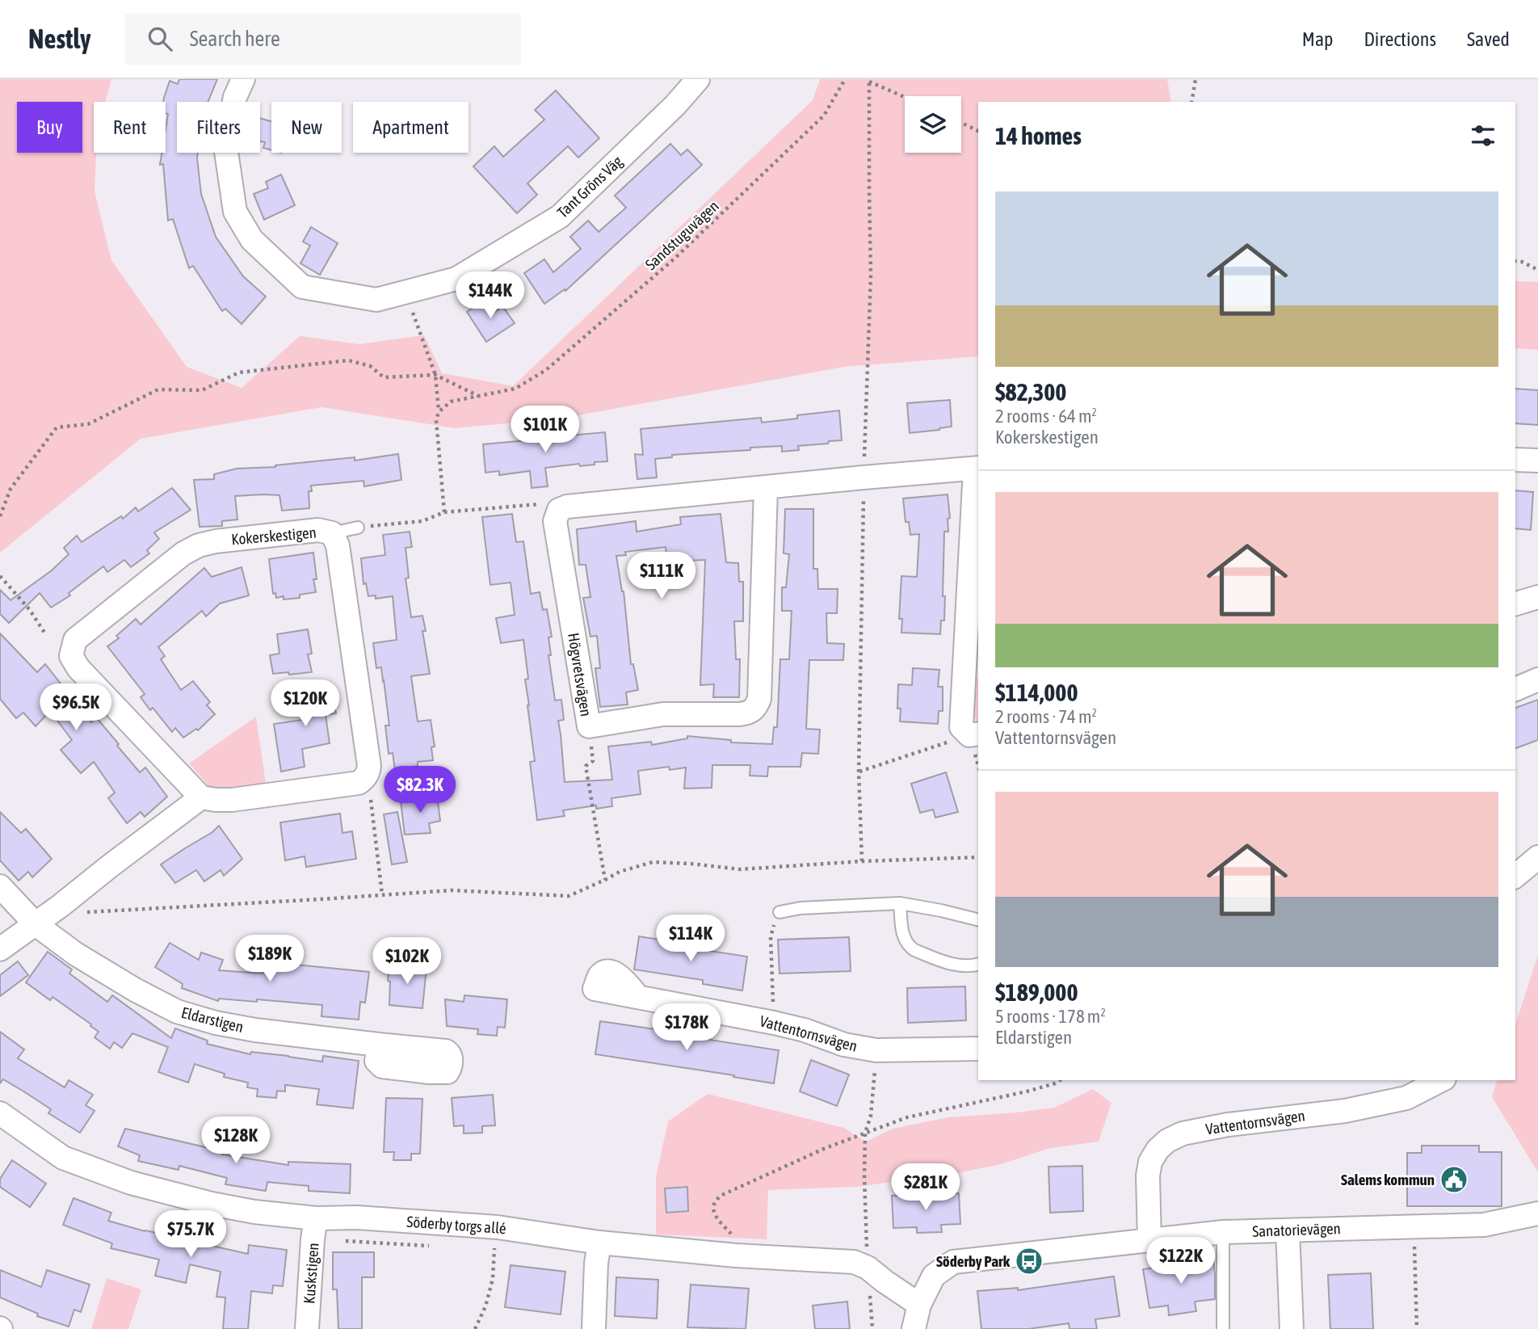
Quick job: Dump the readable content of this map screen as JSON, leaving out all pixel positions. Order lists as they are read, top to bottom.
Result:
{
  "streets": {
    "street": [
      "Tant Gröns Väg",
      "Kokerskestigen",
      "Högvretsvägen",
      "Eldarstigen",
      "Vattentornsvägen",
      "Söderby torgs allé",
      "Sanatorievägen",
      "Kuskstigen"
    ],
    "path": ["Sandstuguvägen"]
  },
  "crossings": [
    ["Vattentornsvägen", "Sanatorievägen"],
    ["Söderby torgs allé", "Sanatorievägen"],
    ["Söderby torgs allé", "Kuskstigen"]
  ],
  "places": {
    "public building": ["Salems kommun"],
    "bus stop": ["Söderby Park"]
  },
  "page": {
    "header": "Nestly",
    "search": "Search here",
    "nav": ["Map", "Directions", "Saved"],
    "chip": [
      "Buy",
      "Rent",
      "Filters",
      "New",
      "Apartment"
    ],
    "heading": "14 homes",
    "list": [
      {
        "name": "$82,300",
        "note": "2 rooms · 64 m² · Kokerskestigen"
      },
      {
        "name": "$114,000",
        "note": "2 rooms · 74 m² · Vattentornsvägen"
      },
      {
        "name": "$189,000",
        "note": "5 rooms · 178 m² · Eldarstigen"
      }
    ],
    "price": [
      "$144K",
      "$101K",
      "$111K",
      "$120K",
      "$96.5K",
      "$82.3K",
      "$114K",
      "$189K",
      "$102K",
      "$178K",
      "$128K",
      "$281K",
      "$75.7K",
      "$122K"
    ]
  }
}
